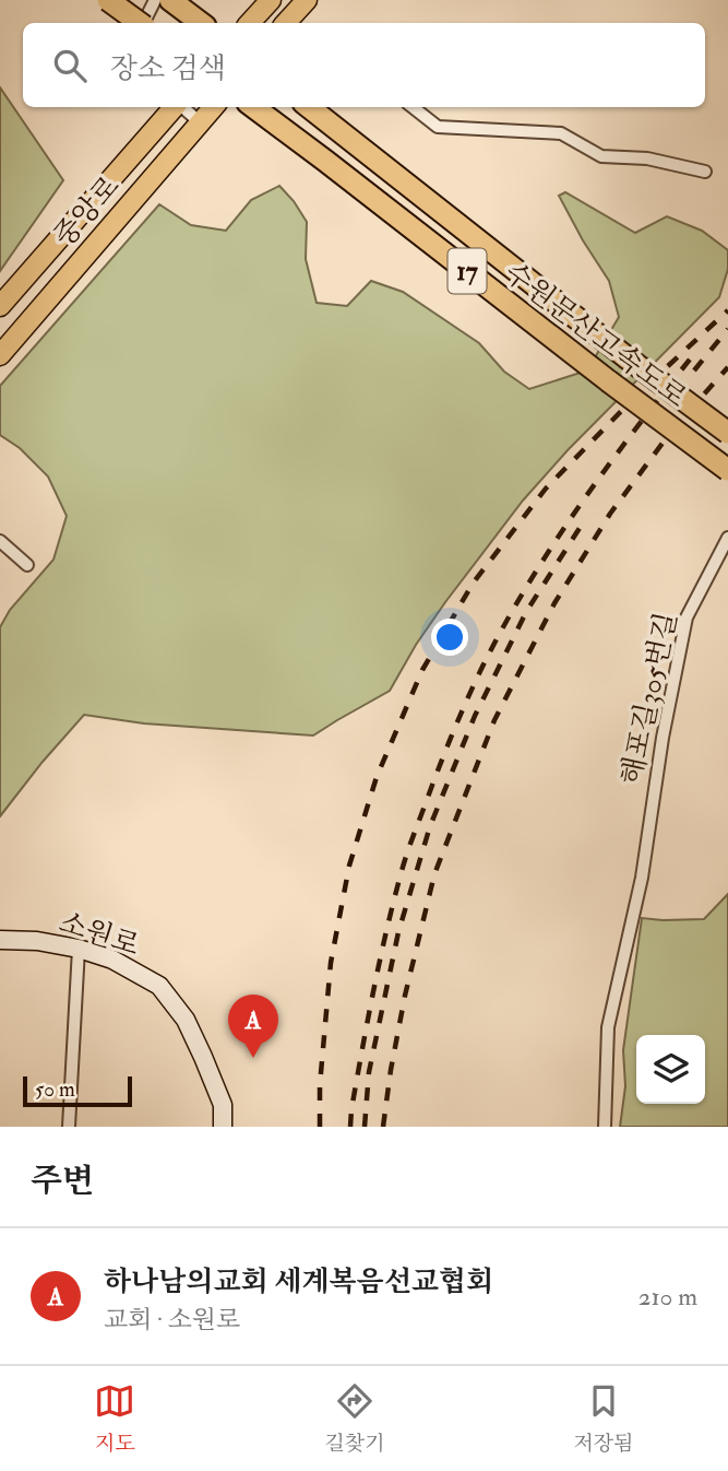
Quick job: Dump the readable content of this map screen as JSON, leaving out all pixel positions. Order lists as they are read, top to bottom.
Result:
{
  "streets": {
    "highway": ["17", "수원문산고속도로"],
    "main road": ["중앙로", "소원로"],
    "street": ["해포길305번길"]
  },
  "scale_bar": "50 m",
  "page": {
    "search": "장소 검색",
    "pins": "A",
    "scale": "50 m",
    "heading": "주변",
    "list": [
      {
        "mark": "A",
        "name": "하나남의교회 세계복음선교협회",
        "note": "교회 · 소원로",
        "value": "210 m"
      }
    ],
    "nav": ["지도", "길찾기", "저장됨"]
  }
}
